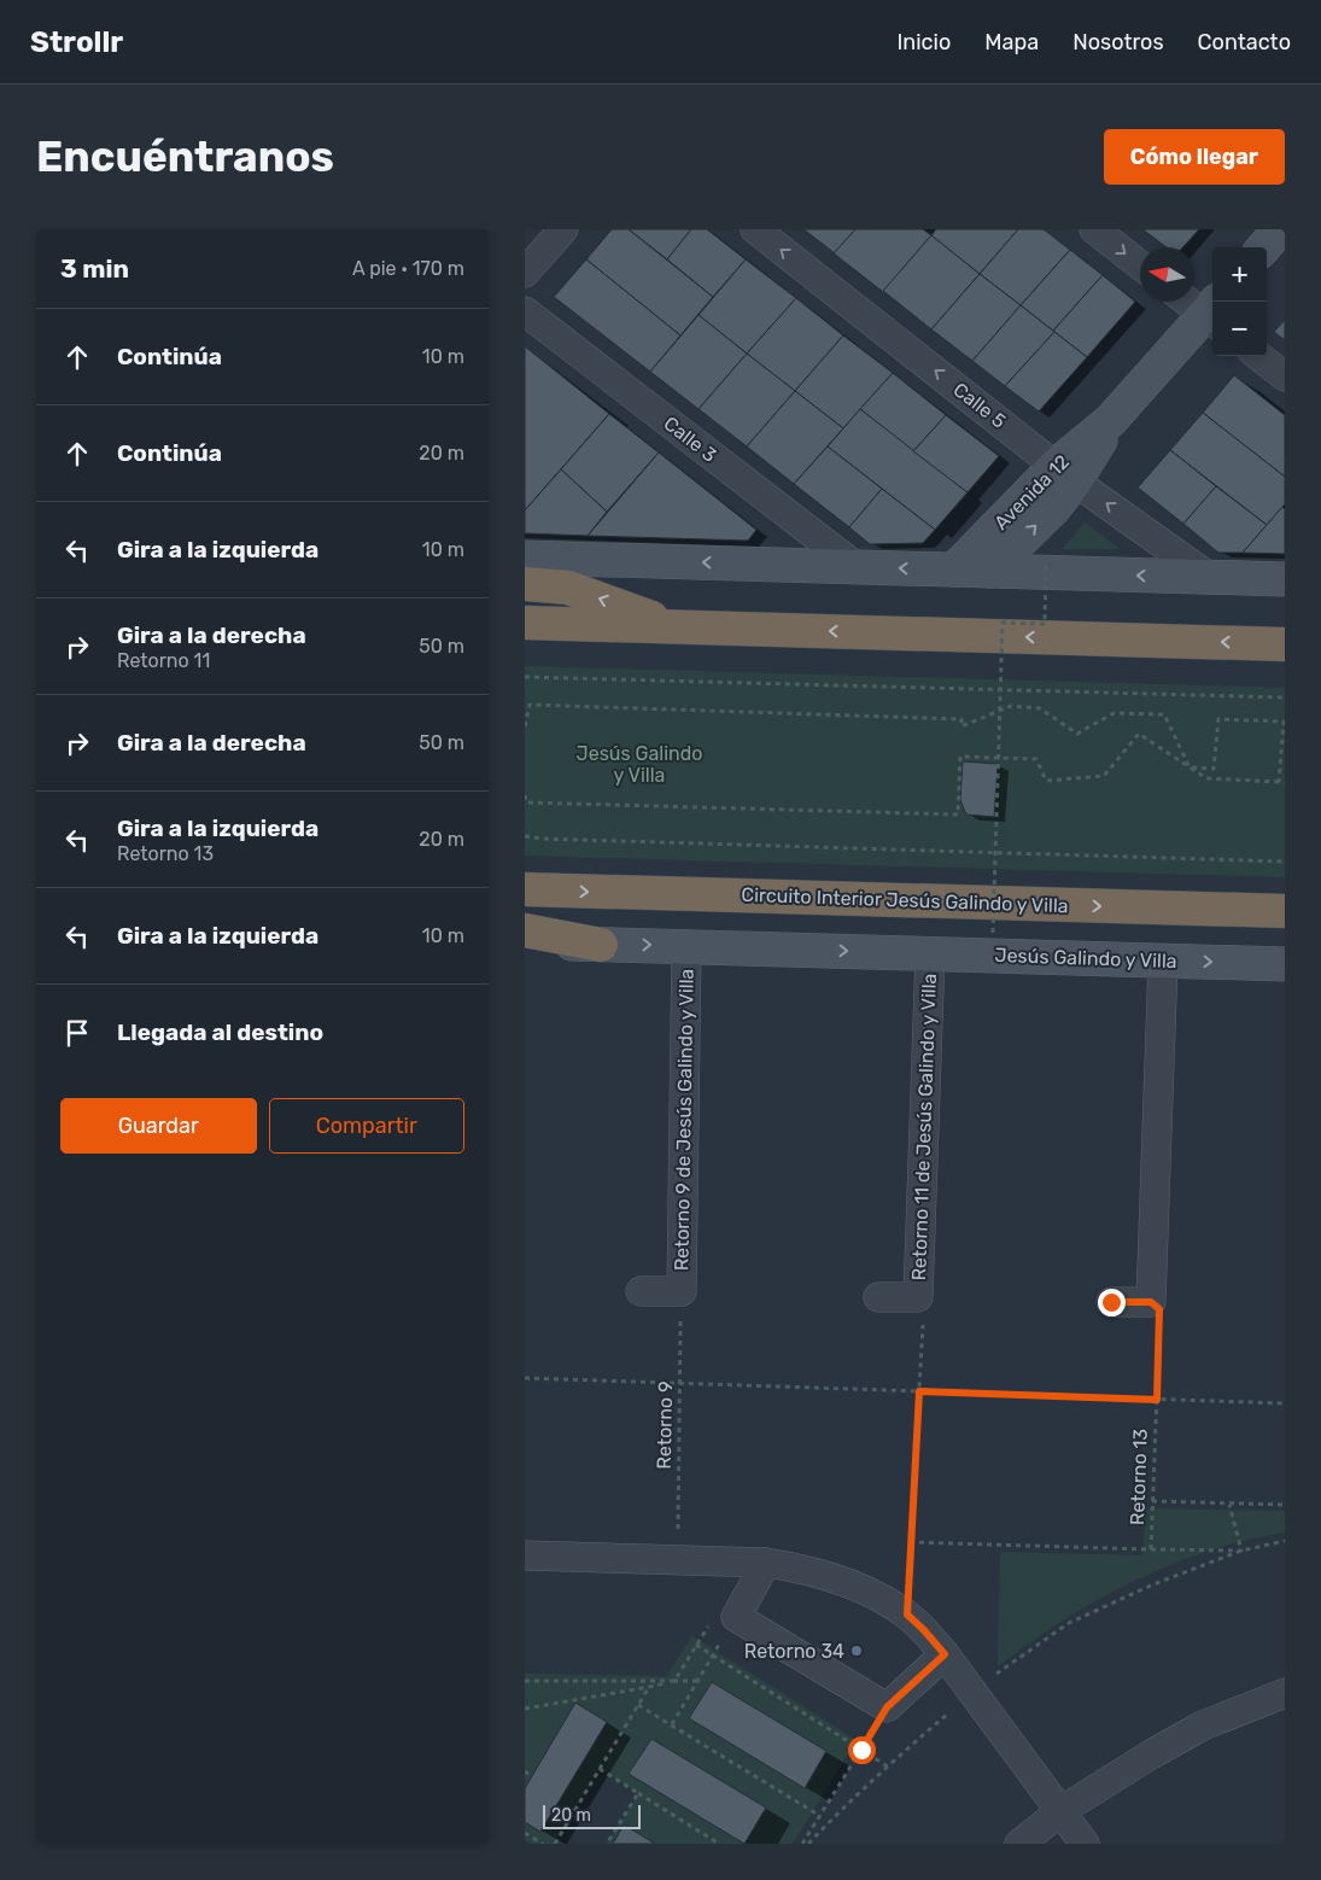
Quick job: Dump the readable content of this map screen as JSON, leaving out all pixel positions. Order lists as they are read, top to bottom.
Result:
{
  "streets": {
    "highway": ["Circuito Interior Jesús Galindo y Villa"],
    "main road": ["Avenida 12", "Jesús Galindo y Villa"],
    "street": [
      "Calle 5",
      "Calle 3",
      "Retorno 9 de Jesús Galindo y Villa",
      "Retorno 11 de Jesús Galindo y Villa"
    ],
    "path": ["Retorno 9", "Retorno 13"]
  },
  "crossings": [
    ["Calle 5", "Avenida 12"],
    ["Jesús Galindo y Villa", "Retorno 9 de Jesús Galindo y Villa"],
    ["Jesús Galindo y Villa", "Retorno 11 de Jesús Galindo y Villa"],
    ["Retorno 9 de Jesús Galindo y Villa", "Retorno 9"]
  ],
  "one_way": ["Calle 5", "Jesús Galindo y Villa"],
  "parks": ["Jesús Galindo y Villa"],
  "places": ["Retorno 34"],
  "scale_bar": "20 m",
  "north": "left",
  "page": {
    "header": "Strollr",
    "nav": [
      "Inicio",
      "Mapa",
      "Nosotros",
      "Contacto"
    ],
    "buttons": [
      "Cómo llegar",
      ["Guardar", "Compartir"]
    ],
    "title": "Encuéntranos",
    "heading": ["3 min", "A pie · 170 m"],
    "map_buttons": ["+", "−"],
    "list": [
      ["Continúa", "10 m"],
      ["Continúa", "20 m"],
      ["Gira a la izquierda", "10 m"],
      ["Gira a la derecha", "Retorno 11", "50 m"],
      ["Gira a la derecha", "50 m"],
      ["Gira a la izquierda", "Retorno 13", "20 m"],
      ["Gira a la izquierda", "10 m"],
      "Llegada al destino"
    ],
    "scale": "20 m"
  }
}
